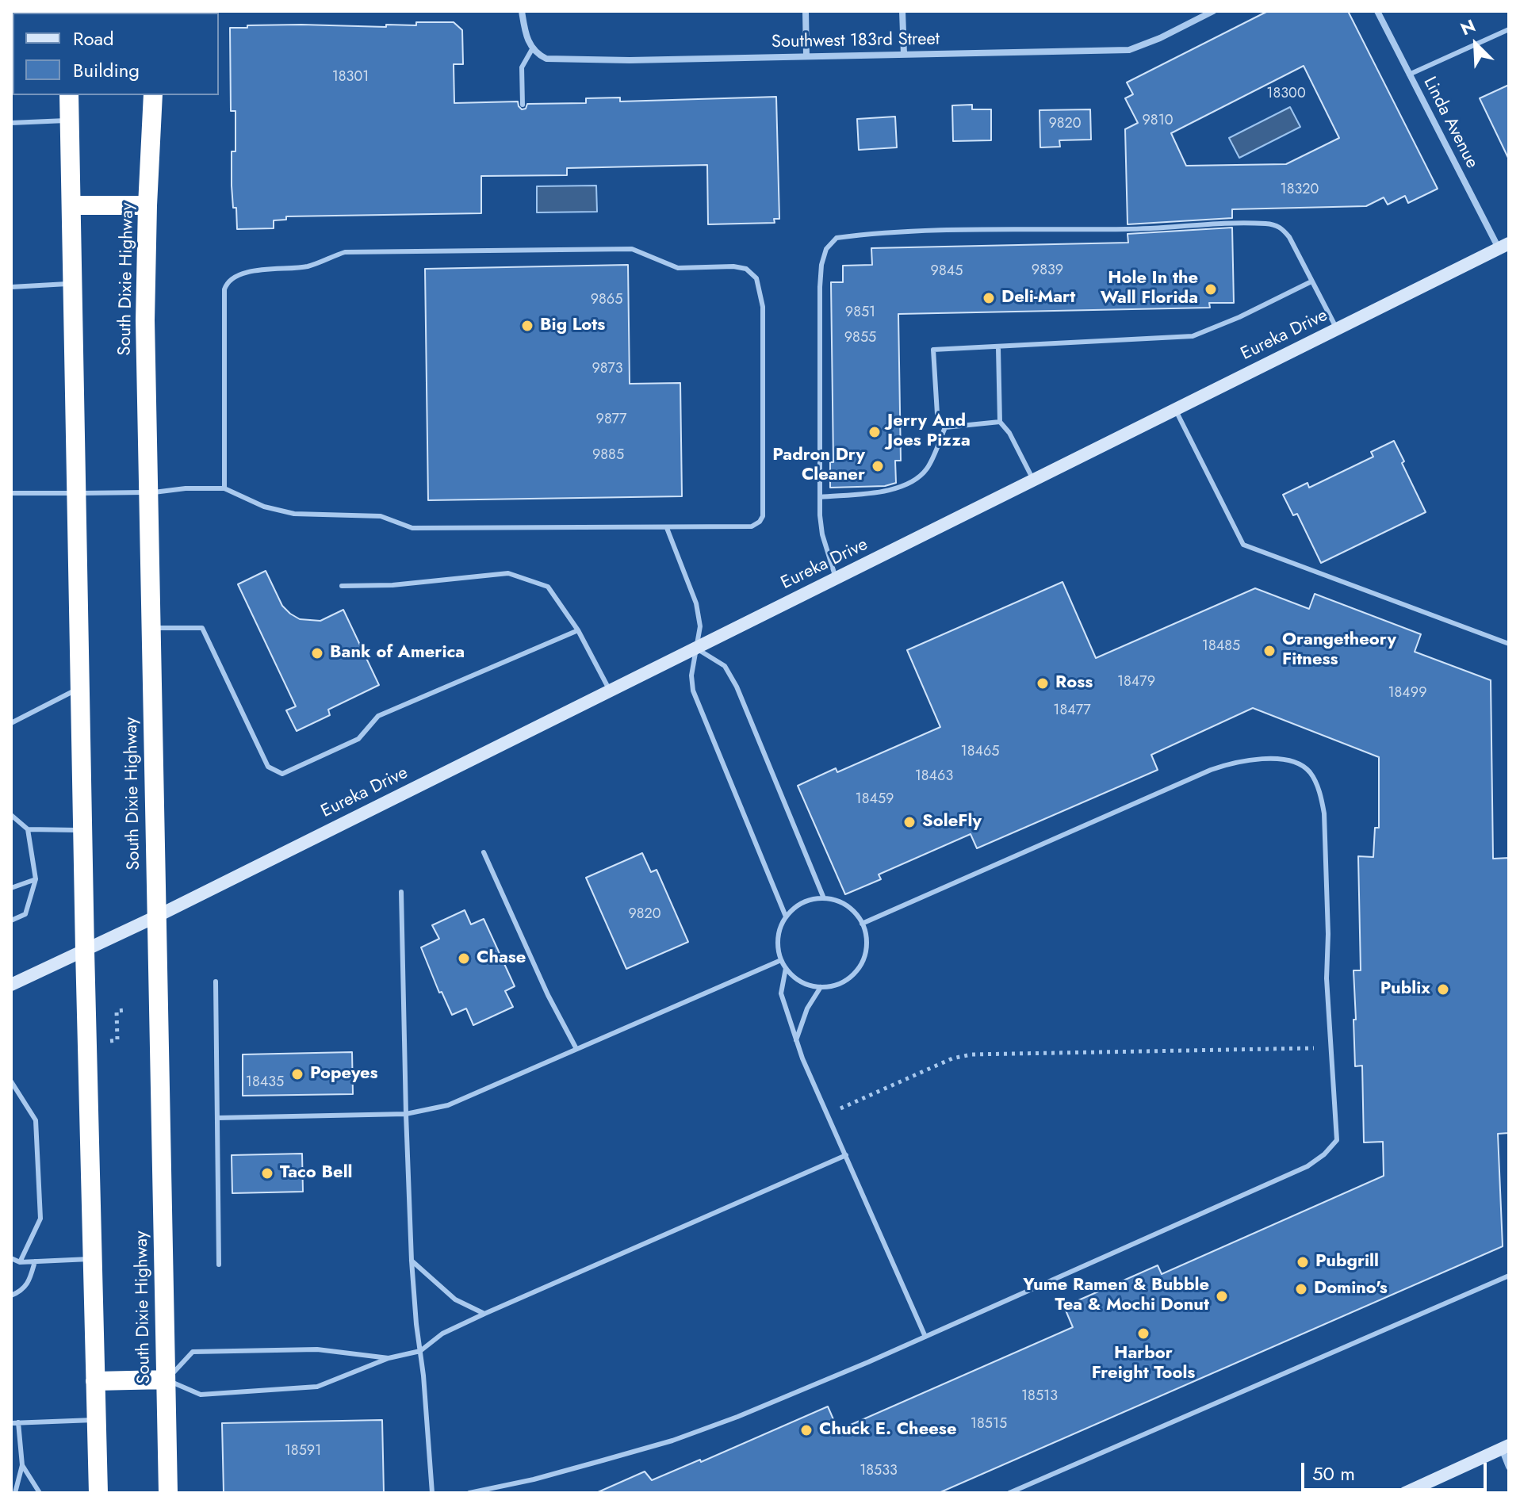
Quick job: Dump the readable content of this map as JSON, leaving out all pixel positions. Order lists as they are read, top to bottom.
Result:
{
  "streets": {
    "highway": ["South Dixie Highway"],
    "main road": ["Eureka Drive"],
    "street": ["Southwest 183rd Street", "Linda Avenue"]
  },
  "crossings": [
    ["Linda Avenue", "Eureka Drive"],
    ["South Dixie Highway", "Eureka Drive"]
  ],
  "places": [
    "Hole In the Wall Florida",
    "Deli-Mart",
    "Big Lots",
    "Jerry And Joes Pizza",
    "Padron Dry Cleaner",
    "Orangetheory Fitness",
    "Bank of America",
    "Ross",
    "SoleFly",
    "Chase",
    "Publix",
    "Popeyes",
    "Taco Bell",
    "Pubgrill",
    "Domino's",
    "Yume Ramen & Bubble Tea & Mochi Donut",
    "Harbor Freight Tools",
    "Chuck E. Cheese"
  ],
  "house_numbers": [
    "18301",
    "18300",
    "9810",
    "9820",
    "18320",
    "9839",
    "9845",
    "9865",
    "9851",
    "9855",
    "9873",
    "9877",
    "9885",
    "18485",
    "18479",
    "18499",
    "18477",
    "18465",
    "18463",
    "18459",
    "9820",
    "18435",
    "18513",
    "18515",
    "18591",
    "18533"
  ],
  "legend": ["Road", "Building"],
  "scale_bar": "50 m",
  "north": "top left"
}
